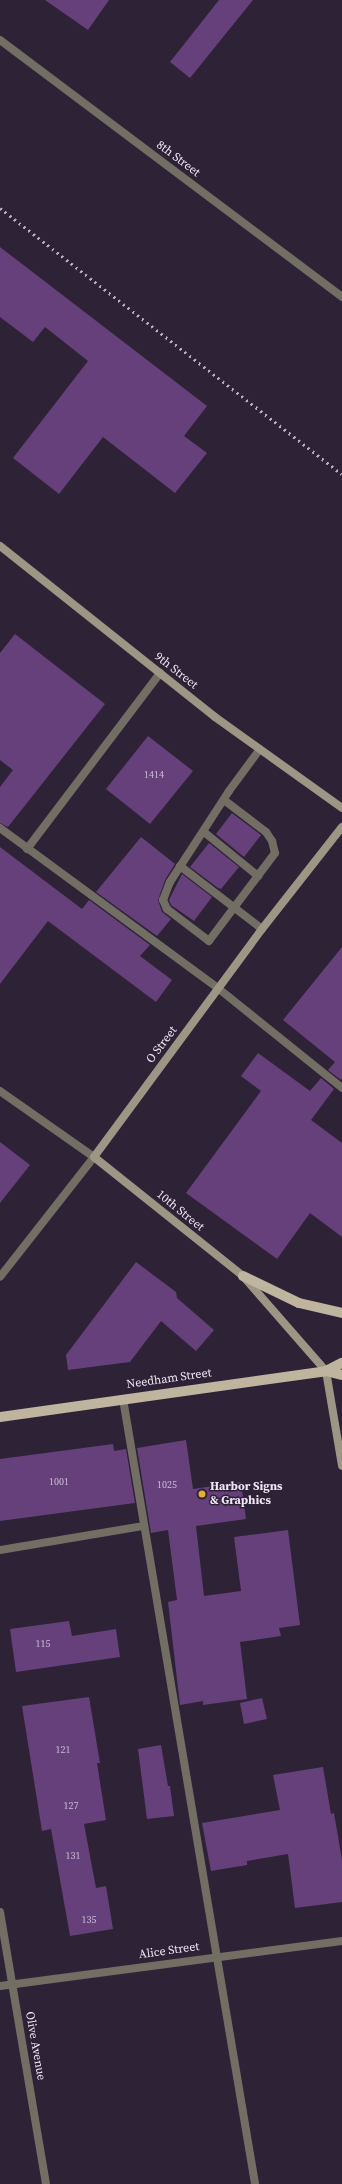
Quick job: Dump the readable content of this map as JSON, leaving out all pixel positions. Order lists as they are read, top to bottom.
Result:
{
  "streets": {
    "main road": ["Needham Street"],
    "street": [
      "8th Street",
      "9th Street",
      "O Street",
      "10th Street",
      "Alice Street",
      "Olive Avenue"
    ]
  },
  "crossings": [
    ["O Street", "10th Street"],
    ["10th Street", "Needham Street"],
    ["Alice Street", "Olive Avenue"]
  ],
  "places": ["Harbor Signs & Graphics"],
  "house_numbers": [
    "1414",
    "1001",
    "1025",
    "115",
    "121",
    "127",
    "131",
    "135"
  ]
}
